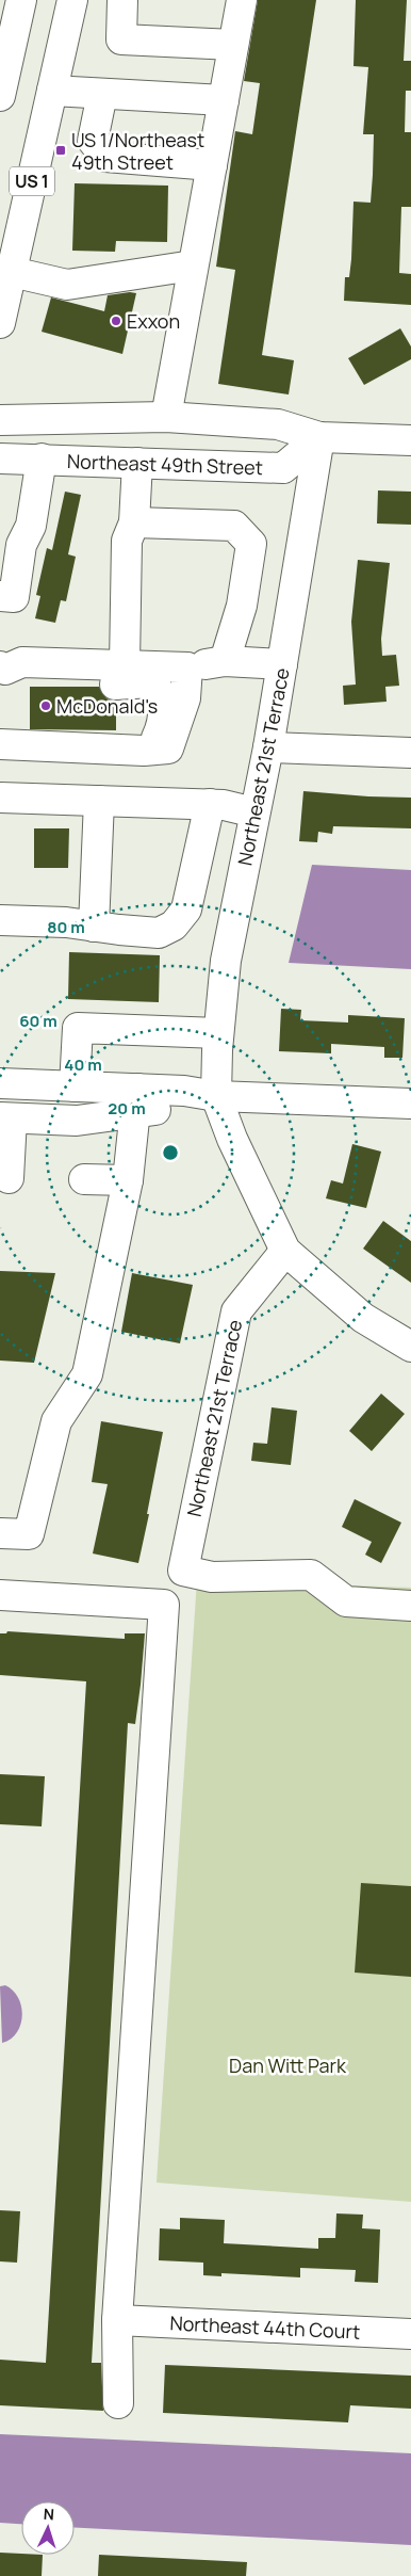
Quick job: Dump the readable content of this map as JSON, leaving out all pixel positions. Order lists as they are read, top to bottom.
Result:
{
  "streets": {
    "street": [
      "US 1",
      "Northeast 49th Street",
      "Northeast 21st Terrace",
      "Northeast 44th Court"
    ]
  },
  "crossings": [
    ["Northeast 49th Street", "Northeast 21st Terrace"]
  ],
  "parks": ["Dan Witt Park"],
  "places": {
    "transit": ["US 1/Northeast 49th Street"],
    "other": ["Exxon", "McDonald's"]
  },
  "north": "top",
  "rings": [
    "80 m",
    "60 m",
    "40 m",
    "20 m"
  ]
}
